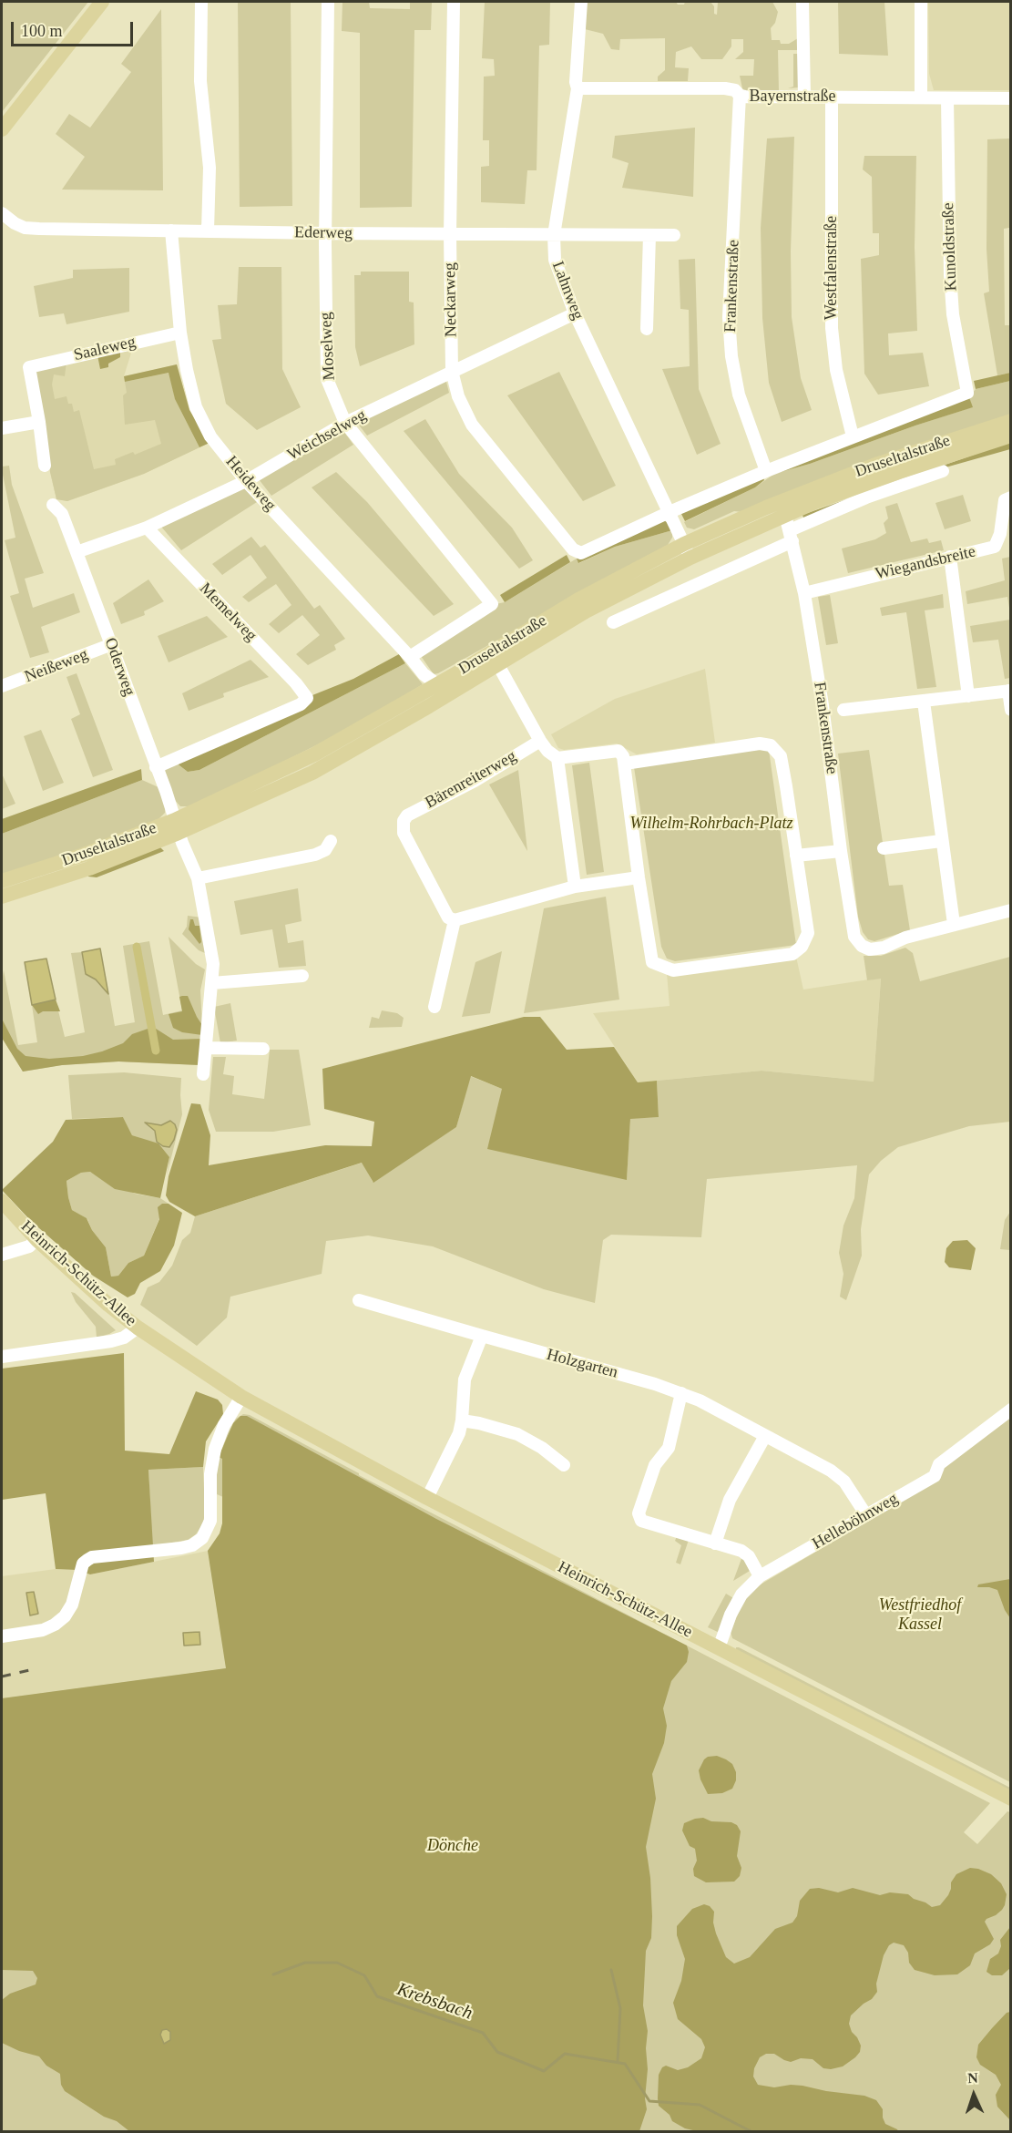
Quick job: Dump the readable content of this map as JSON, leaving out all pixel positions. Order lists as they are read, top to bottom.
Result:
{
  "streets": {
    "main road": ["Druseltalstraße", "Heinrich-Schütz-Allee"],
    "street": [
      "Bayernstraße",
      "Ederweg",
      "Kunoldstraße",
      "Westfalenstraße",
      "Frankenstraße",
      "Lahnweg",
      "Neckarweg",
      "Moselweg",
      "Saaleweg",
      "Weichselweg",
      "Heideweg",
      "Wiegandsbreite",
      "Memelweg",
      "Neißeweg",
      "Oderweg",
      "Bärenreiterweg",
      "Holzgarten",
      "Helleböhnweg"
    ]
  },
  "crossings": [
    ["Bayernstraße", "Kunoldstraße"],
    ["Bayernstraße", "Westfalenstraße"],
    ["Bayernstraße", "Frankenstraße"],
    ["Bayernstraße", "Lahnweg"],
    ["Ederweg", "Lahnweg"],
    ["Ederweg", "Neckarweg"],
    ["Ederweg", "Moselweg"],
    ["Ederweg", "Heideweg"],
    ["Kunoldstraße", "Westfalenstraße"],
    ["Frankenstraße", "Druseltalstraße"],
    ["Frankenstraße", "Wiegandsbreite"],
    ["Lahnweg", "Neckarweg"],
    ["Lahnweg", "Weichselweg"],
    ["Lahnweg", "Druseltalstraße"],
    ["Neckarweg", "Weichselweg"],
    ["Moselweg", "Weichselweg"],
    ["Moselweg", "Heideweg"],
    ["Saaleweg", "Heideweg"],
    ["Weichselweg", "Heideweg"],
    ["Weichselweg", "Memelweg"],
    ["Weichselweg", "Oderweg"],
    ["Druseltalstraße", "Heideweg"],
    ["Druseltalstraße", "Oderweg"],
    ["Memelweg", "Oderweg"],
    ["Neißeweg", "Oderweg"],
    ["Heinrich-Schütz-Allee", "Helleböhnweg"],
    ["Holzgarten", "Helleböhnweg"]
  ],
  "water": ["Krebsbach"],
  "parks": ["Wilhelm-Rohrbach-Platz", "Westfriedhof Kassel", "Dönche"],
  "scale_bar": "100 m",
  "north": "top"
}
